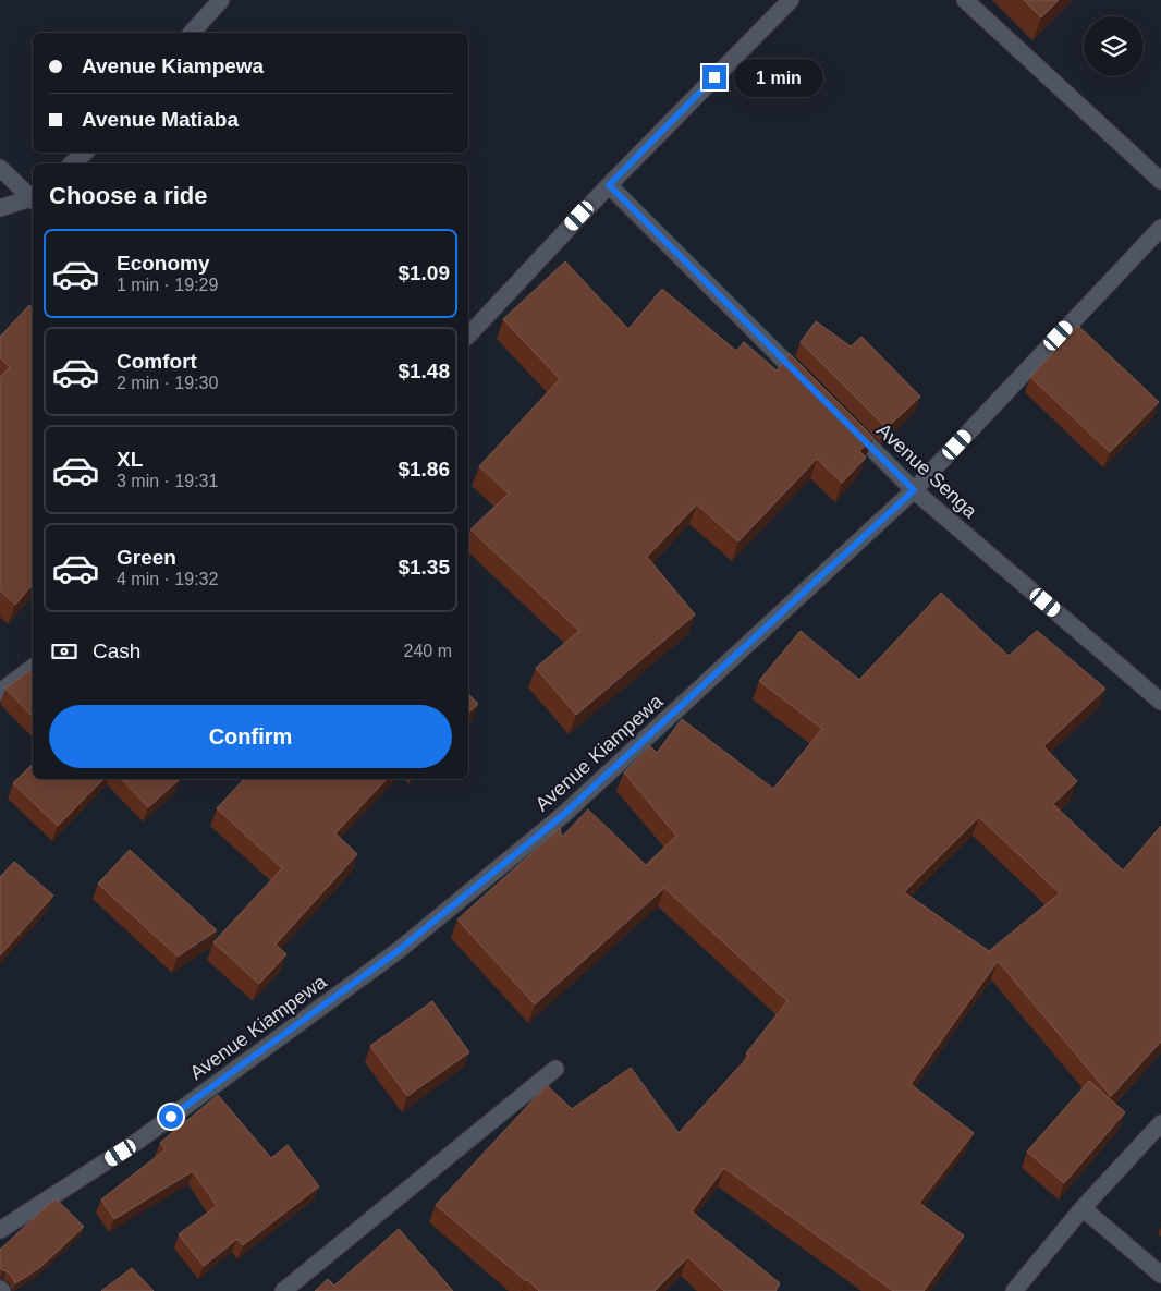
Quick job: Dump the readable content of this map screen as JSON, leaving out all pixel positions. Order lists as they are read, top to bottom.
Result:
{
  "streets": {
    "street": ["Avenue Senga", "Avenue Kiampewa"]
  },
  "crossings": [
    ["Avenue Senga", "Avenue Kiampewa"]
  ],
  "page": {
    "banner": ["Avenue Kiampewa", "Avenue Matiaba"],
    "bubble": "1 min",
    "heading": "Choose a ride",
    "list": [
      {
        "name": "Economy",
        "note": "1 min · 19:29",
        "value": "$1.09"
      },
      {
        "name": "Comfort",
        "note": "2 min · 19:30",
        "value": "$1.48"
      },
      {
        "name": "XL",
        "note": "3 min · 19:31",
        "value": "$1.86"
      },
      {
        "name": "Green",
        "note": "4 min · 19:32",
        "value": "$1.35"
      }
    ],
    "pay": ["Cash", "240 m"],
    "buttons": "Confirm"
  }
}
